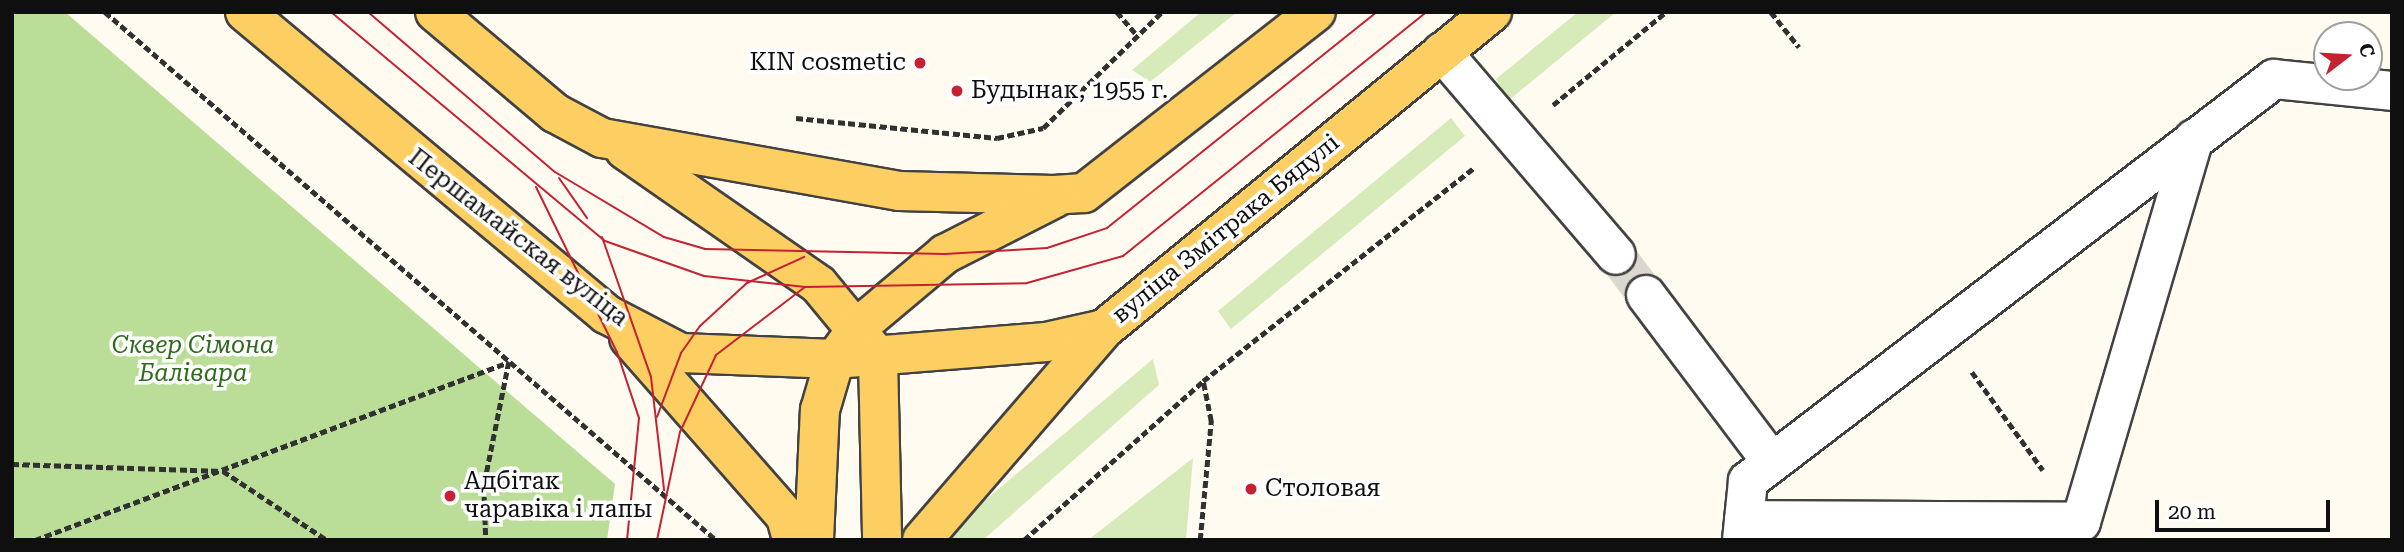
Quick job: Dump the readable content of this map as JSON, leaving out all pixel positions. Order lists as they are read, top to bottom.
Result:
{
  "streets": {
    "main road": ["вуліца Змітрака Бядулі", "Першамайская вуліца"]
  },
  "crossings": [
    ["вуліца Змітрака Бядулі", "Першамайская вуліца"]
  ],
  "parks": ["Сквер Сімона Балівара"],
  "places": [
    "KIN cosmetic",
    "Будынак, 1955 г.",
    "Столовая",
    "Адбітак чаравіка і лапы"
  ],
  "scale_bar": "20 m",
  "north": "right"
}
